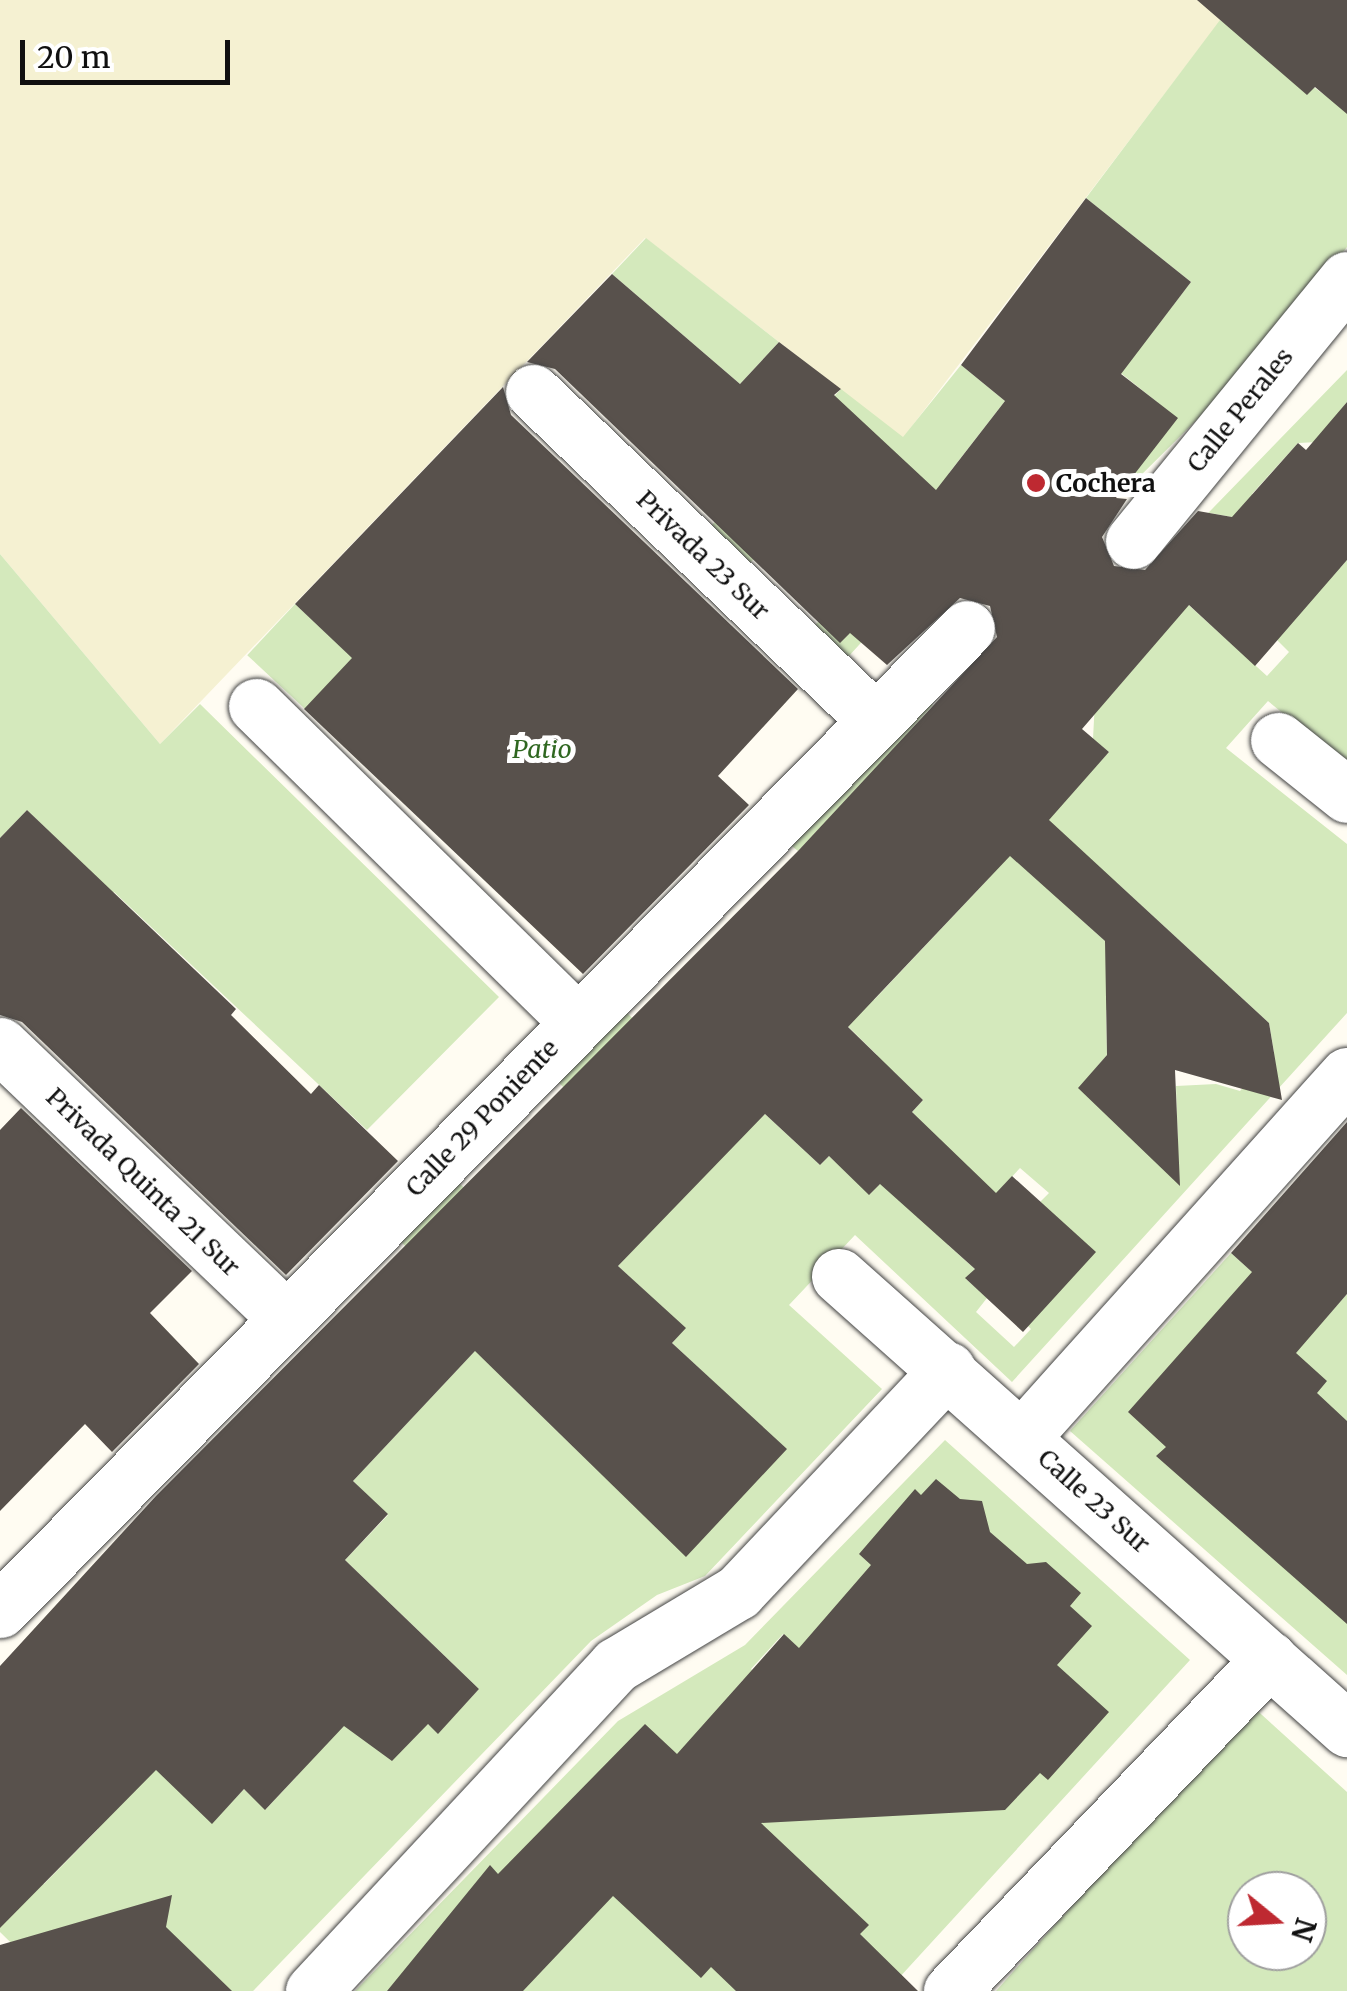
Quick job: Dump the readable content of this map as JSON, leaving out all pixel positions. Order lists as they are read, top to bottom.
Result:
{
  "streets": {
    "street": [
      "Calle Perales",
      "Privada 23 Sur",
      "Calle 29 Poniente",
      "Privada Quinta 21 Sur",
      "Calle 23 Sur"
    ]
  },
  "crossings": [
    ["Privada 23 Sur", "Calle 29 Poniente"],
    ["Calle 29 Poniente", "Privada Quinta 21 Sur"]
  ],
  "parks": ["Patio"],
  "places": ["Cochera"],
  "scale_bar": "20 m",
  "north": "right"
}
